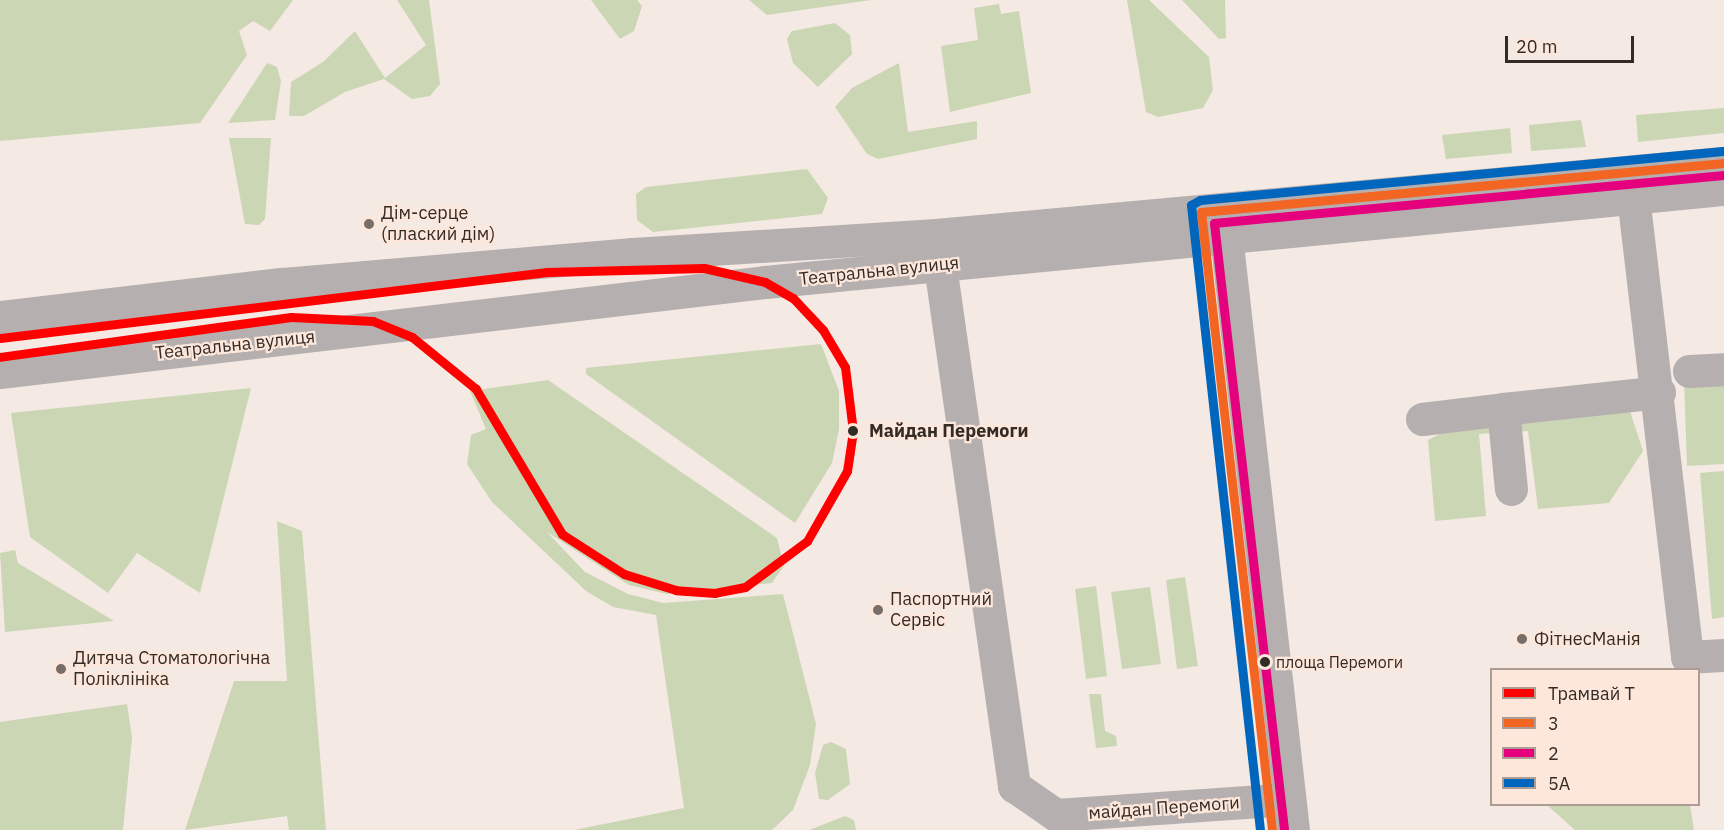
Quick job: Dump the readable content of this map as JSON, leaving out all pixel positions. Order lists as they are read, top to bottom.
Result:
{
  "streets": {
    "street": ["Театральна вулиця", "майдан Перемоги"]
  },
  "crossings": [
    ["Театральна вулиця", "майдан Перемоги"]
  ],
  "places": [
    "Дім-серце (плаский дім)",
    "Майдан Перемоги",
    "Паспортний Сервіс",
    "ФітнесМанія",
    "площа Перемоги",
    "Дитяча Стоматологічна Поліклініка"
  ],
  "lines": [
    "transit line 5А",
    "transit line 3",
    "transit line 2",
    "tram line Т"
  ],
  "legend": [
    "Трамвай Т",
    "3",
    "2",
    "5А"
  ],
  "scale_bar": "20 m"
}
